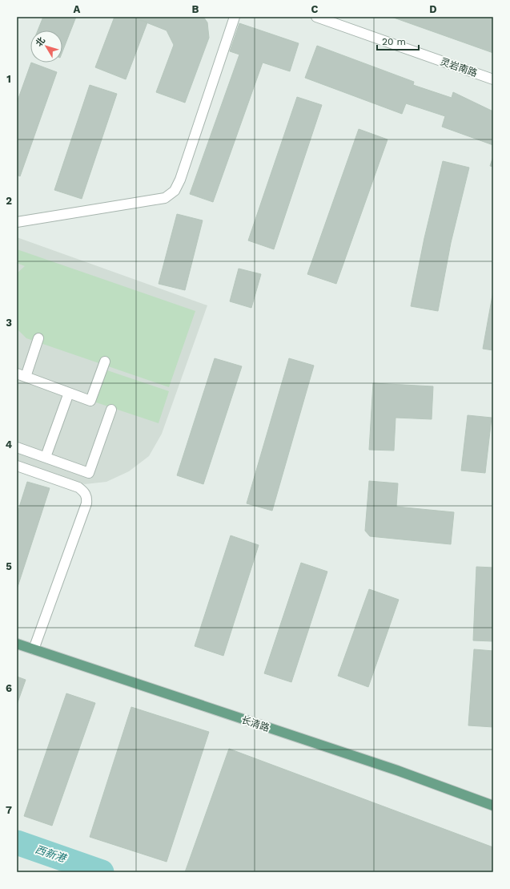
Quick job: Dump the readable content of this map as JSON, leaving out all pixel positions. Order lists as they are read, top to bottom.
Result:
{
  "streets": {
    "main road": ["长清路"],
    "street": ["灵岩南路"]
  },
  "water": ["西新港"],
  "scale_bar": "20 m",
  "north": "top left",
  "grid": {
    "columns": [
      "A",
      "B",
      "C",
      "D"
    ],
    "rows": [
      "1",
      "2",
      "3",
      "4",
      "5",
      "6",
      "7"
    ]
  }
}
